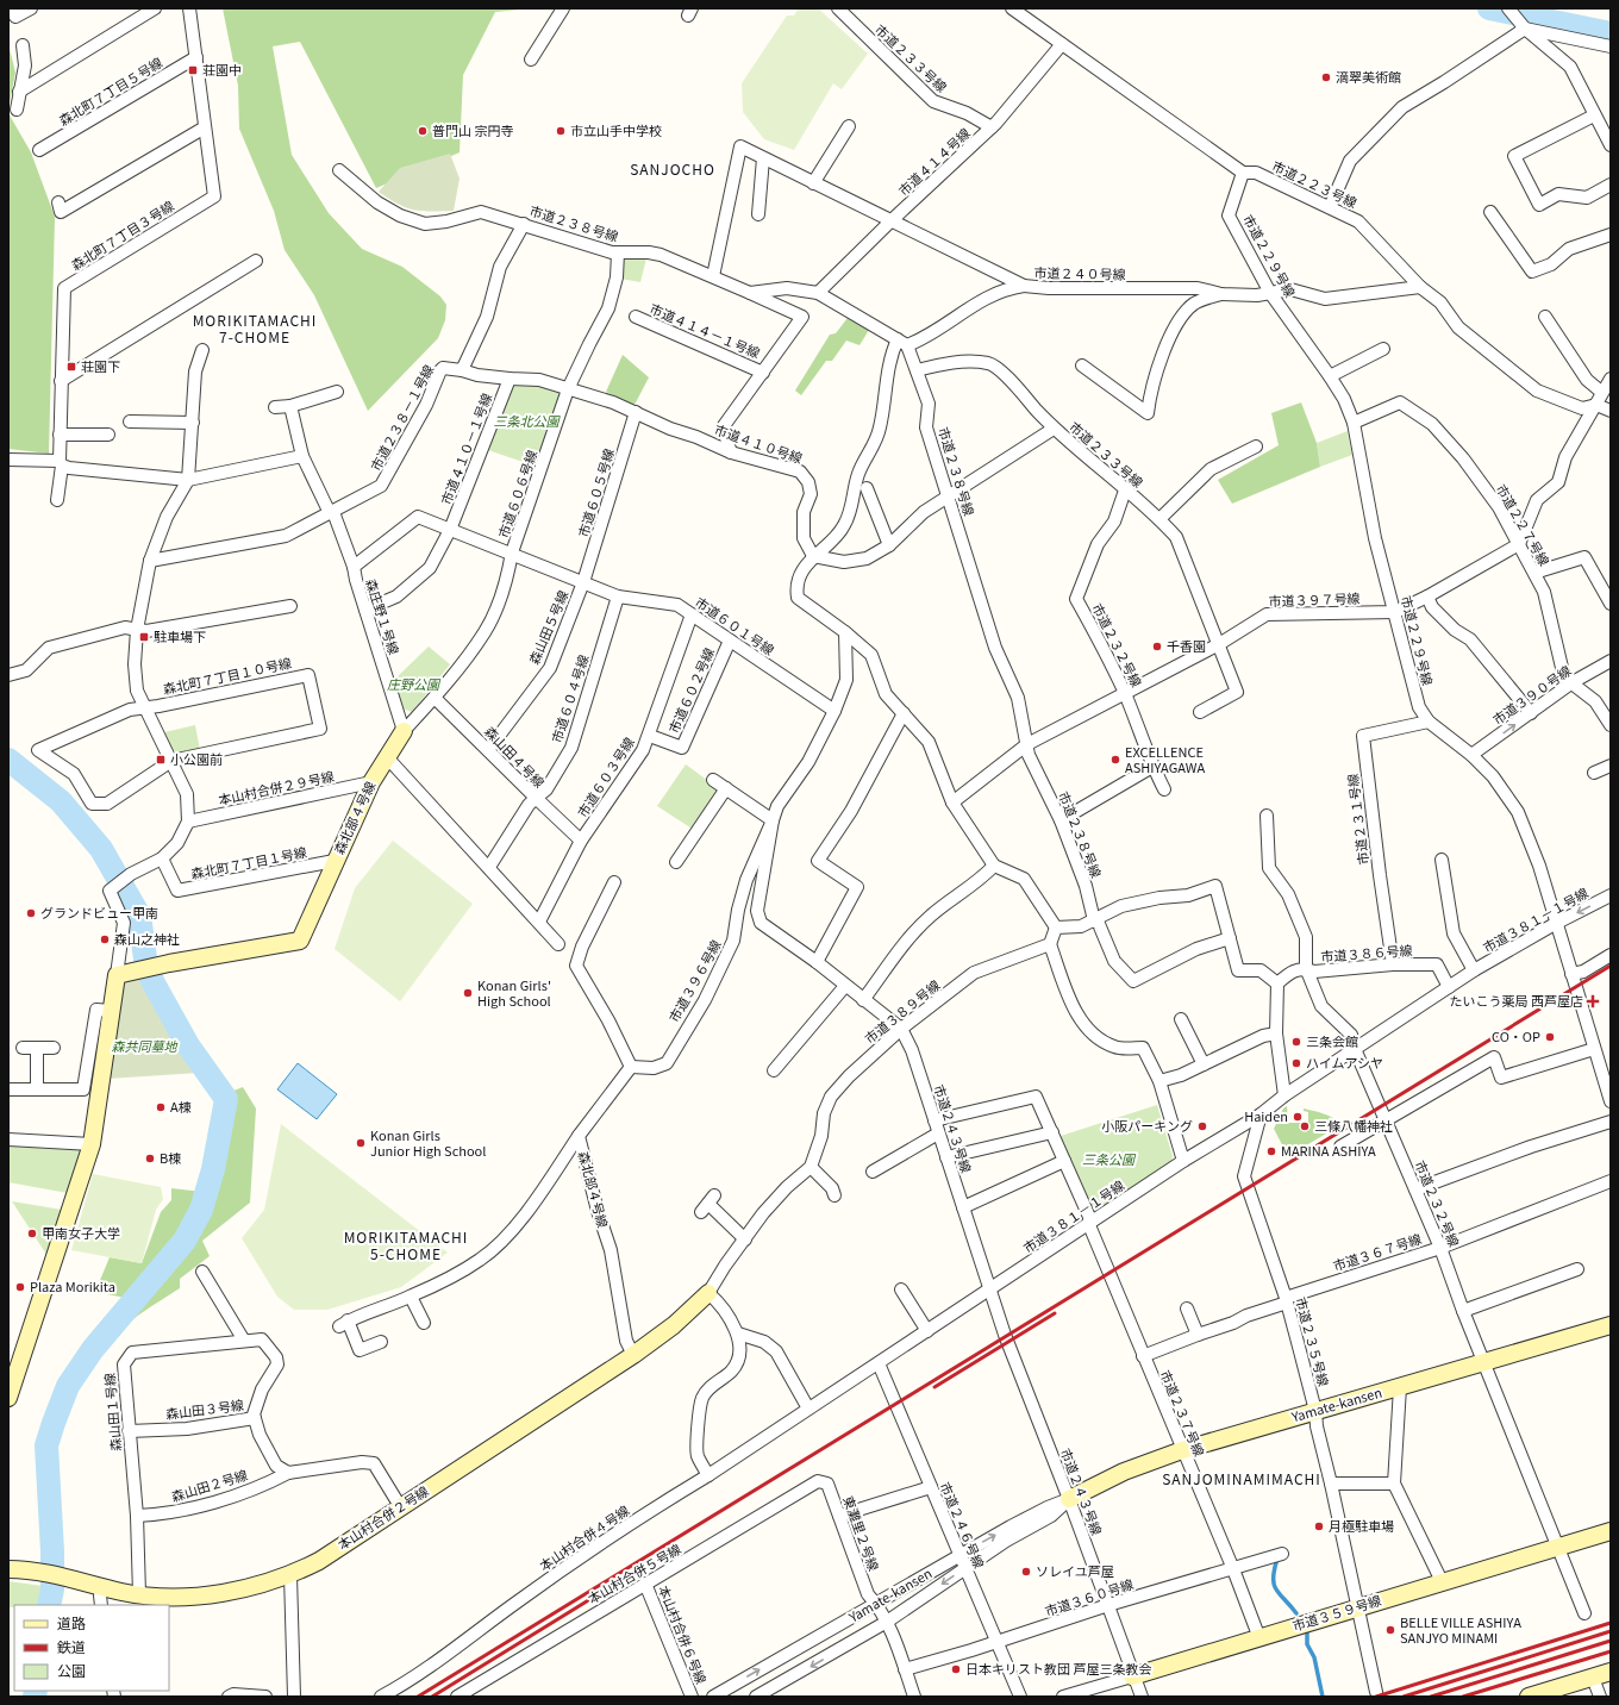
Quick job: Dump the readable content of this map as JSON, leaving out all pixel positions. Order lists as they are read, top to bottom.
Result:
{
  "streets": {
    "street": [
      "市道２３３号線",
      "森北町７丁目５号線",
      "市道４１４号線",
      "市道２２３号線",
      "市道２３８号線",
      "森北町７丁目３号線",
      "市道２２９号線",
      "市道２４０号線",
      "市道４１４－１号線",
      "市道２３８－１号線",
      "市道４１０号線",
      "市道４１０－１号線",
      "市道６０５号線",
      "市道６０６号線",
      "市道２２７号線",
      "市道３９７号線",
      "森庄野１号線",
      "市道６０１号線",
      "森山田５号線",
      "市道２３２号線",
      "森北町７丁目１０号線",
      "市道６０２号線",
      "市道３９０号線",
      "市道６０４号線",
      "森山田４号線",
      "市道６０３号線",
      "本山村合併２９号線",
      "森北部４号線",
      "市道２３１号線",
      "森北町７丁目１号線",
      "市道３８１－１号線",
      "市道３８６号線",
      "市道３９６号線",
      "市道３８９号線",
      "市道２４３号線",
      "市道３６７号線",
      "市道２３５号線",
      "Yamate-kansen",
      "森山田３号線",
      "森山田１号線",
      "市道２３７号線",
      "森山田２号線",
      "本山村合併２号線",
      "市道２４６号線",
      "東灘里２号線",
      "本山村合併４号線",
      "本山村合併５号線",
      "市道３６０号線",
      "市道３５９号線",
      "本山村合併６号線"
    ]
  },
  "crossings": [
    ["市道２３３号線", "市道４１４号線"],
    ["市道２３３号線", "市道２３８号線"],
    ["市道２３３号線", "市道３９７号線"],
    ["市道２３３号線", "市道２３２号線"],
    ["森北町７丁目５号線", "森北町７丁目３号線"],
    ["市道４１４号線", "市道２２３号線"],
    ["市道４１４号線", "市道２４０号線"],
    ["市道２２３号線", "市道２２９号線"],
    ["市道２２３号線", "市道２４０号線"],
    ["市道２３８号線", "市道２４０号線"],
    ["市道２３８号線", "市道６０６号線"],
    ["市道２３８号線", "市道３９７号線"],
    ["市道２２９号線", "市道２４０号線"],
    ["市道２２９号線", "市道２２７号線"],
    ["市道２２９号線", "市道３９７号線"],
    ["市道２２９号線", "市道３９０号線"],
    ["市道２２９号線", "市道２３１号線"],
    ["市道２２９号線", "市道３８１－１号線"],
    ["市道２３８－１号線", "市道４１０号線"],
    ["市道２３８－１号線", "森庄野１号線"],
    ["市道４１０号線", "市道４１０－１号線"],
    ["市道４１０号線", "市道６０５号線"],
    ["市道４１０号線", "市道６０６号線"],
    ["市道４１０－１号線", "森庄野１号線"],
    ["市道４１０－１号線", "市道６０１号線"],
    ["市道６０５号線", "市道６０１号線"],
    ["市道６０５号線", "森山田５号線"],
    ["市道６０６号線", "森庄野１号線"],
    ["市道６０６号線", "市道６０１号線"],
    ["市道６０６号線", "森山田４号線"],
    ["市道６０６号線", "森北部４号線"],
    ["市道２２７号線", "市道３９７号線"],
    ["市道２２７号線", "市道３９０号線"],
    ["市道３９７号線", "市道２３２号線"],
    ["森庄野１号線", "市道６０１号線"],
    ["森庄野１号線", "森北部４号線"],
    ["市道６０１号線", "森山田５号線"],
    ["市道６０１号線", "市道６０２号線"],
    ["市道６０１号線", "市道６０４号線"],
    ["市道６０１号線", "市道６０３号線"],
    ["市道６０１号線", "市道２４３号線"],
    ["森山田５号線", "森山田４号線"],
    ["市道２３２号線", "市道３８１－１号線"],
    ["市道２３２号線", "市道３８６号線"],
    ["市道２３２号線", "市道３６７号線"],
    ["市道２３２号線", "Yamate-kansen"],
    ["市道２３２号線", "市道３５９号線"],
    ["市道６０２号線", "市道６０３号線"],
    ["市道６０４号線", "森山田４号線"],
    ["本山村合併２９号線", "森北部４号線"],
    ["森北部４号線", "森北町７丁目１号線"],
    ["森北部４号線", "市道３９６号線"],
    ["森北部４号線", "本山村合併２号線"],
    ["市道２３１号線", "市道３８６号線"],
    ["市道３８１－１号線", "市道３８６号線"],
    ["市道３８１－１号線", "市道２４３号線"],
    ["市道３８１－１号線", "市道２３５号線"],
    ["市道３８１－１号線", "市道２３７号線"],
    ["市道３８１－１号線", "市道２４６号線"],
    ["市道３８１－１号線", "本山村合併４号線"],
    ["市道３９６号線", "市道２４３号線"],
    ["市道３８９号線", "市道２４３号線"],
    ["市道２４３号線", "Yamate-kansen"],
    ["市道２４３号線", "市道２３７号線"],
    ["市道２４３号線", "市道３６０号線"],
    ["市道２４３号線", "市道３５９号線"],
    ["市道３６７号線", "市道２３５号線"],
    ["市道３６７号線", "市道２３７号線"],
    ["市道２３５号線", "Yamate-kansen"],
    ["市道２３５号線", "市道３５９号線"],
    ["Yamate-kansen", "市道２３７号線"],
    ["Yamate-kansen", "市道２４６号線"],
    ["Yamate-kansen", "東灘里２号線"],
    ["森山田３号線", "森山田１号線"],
    ["森山田１号線", "森山田２号線"],
    ["森山田１号線", "本山村合併２号線"],
    ["市道２３７号線", "市道３６０号線"],
    ["市道２３７号線", "市道３５９号線"],
    ["森山田２号線", "本山村合併２号線"],
    ["市道２４６号線", "市道３６０号線"],
    ["東灘里２号線", "本山村合併５号線"],
    ["東灘里２号線", "市道３６０号線"],
    ["本山村合併５号線", "本山村合併６号線"]
  ],
  "one_way": ["市道３９０号線"],
  "districts": [
    "SANJOCHO",
    "MORIKITAMACHI 7-CHOME",
    "MORIKITAMACHI 5-CHOME",
    "SANJOMINAMIMACHI"
  ],
  "parks": [
    "三条北公園",
    "庄野公園",
    "森共同墓地",
    "三条公園"
  ],
  "places": {
    "transit": [
      "荘園中",
      "荘園下",
      "駐車場下",
      "小公園前"
    ],
    "other": [
      "滴翠美術館",
      "普門山 宗円寺",
      "市立山手中学校",
      "千香園",
      "EXCELLENCE ASHIYAGAWA",
      "グランドビュー甲南",
      "森山之神社",
      "Konan Girls' High School",
      "CO・OP",
      "三条会館",
      "ハイムアシヤ",
      "A棟",
      "Haiden",
      "小阪パーキング",
      "三條八幡神社",
      "Konan Girls Junior High School",
      "MARINA ASHIYA",
      "B棟",
      "甲南女子大学",
      "Plaza Morikita",
      "月極駐車場",
      "ソレイユ芦屋",
      "BELLE VILLE ASHIYA SANJYO MINAMI",
      "日本キリスト教団 芦屋三条教会"
    ],
    "health": ["たいこう薬局 西芦屋店"]
  },
  "legend": ["道路", "鉄道", "公園"]
}
